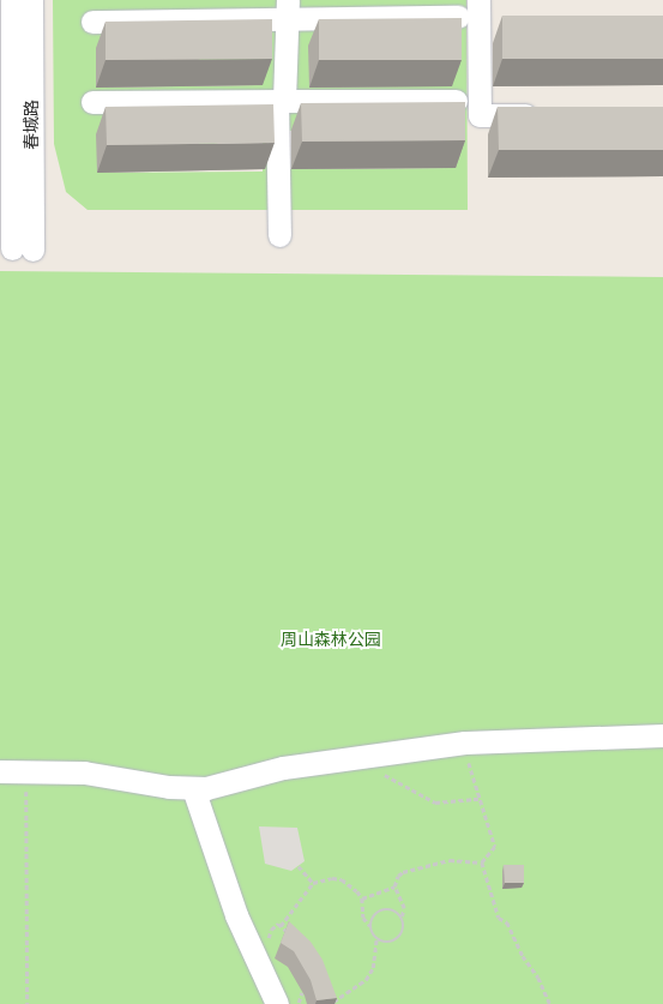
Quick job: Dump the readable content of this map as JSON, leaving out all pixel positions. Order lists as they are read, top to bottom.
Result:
{
  "streets": {
    "street": ["春城路"]
  },
  "parks": ["周山森林公园"]
}
